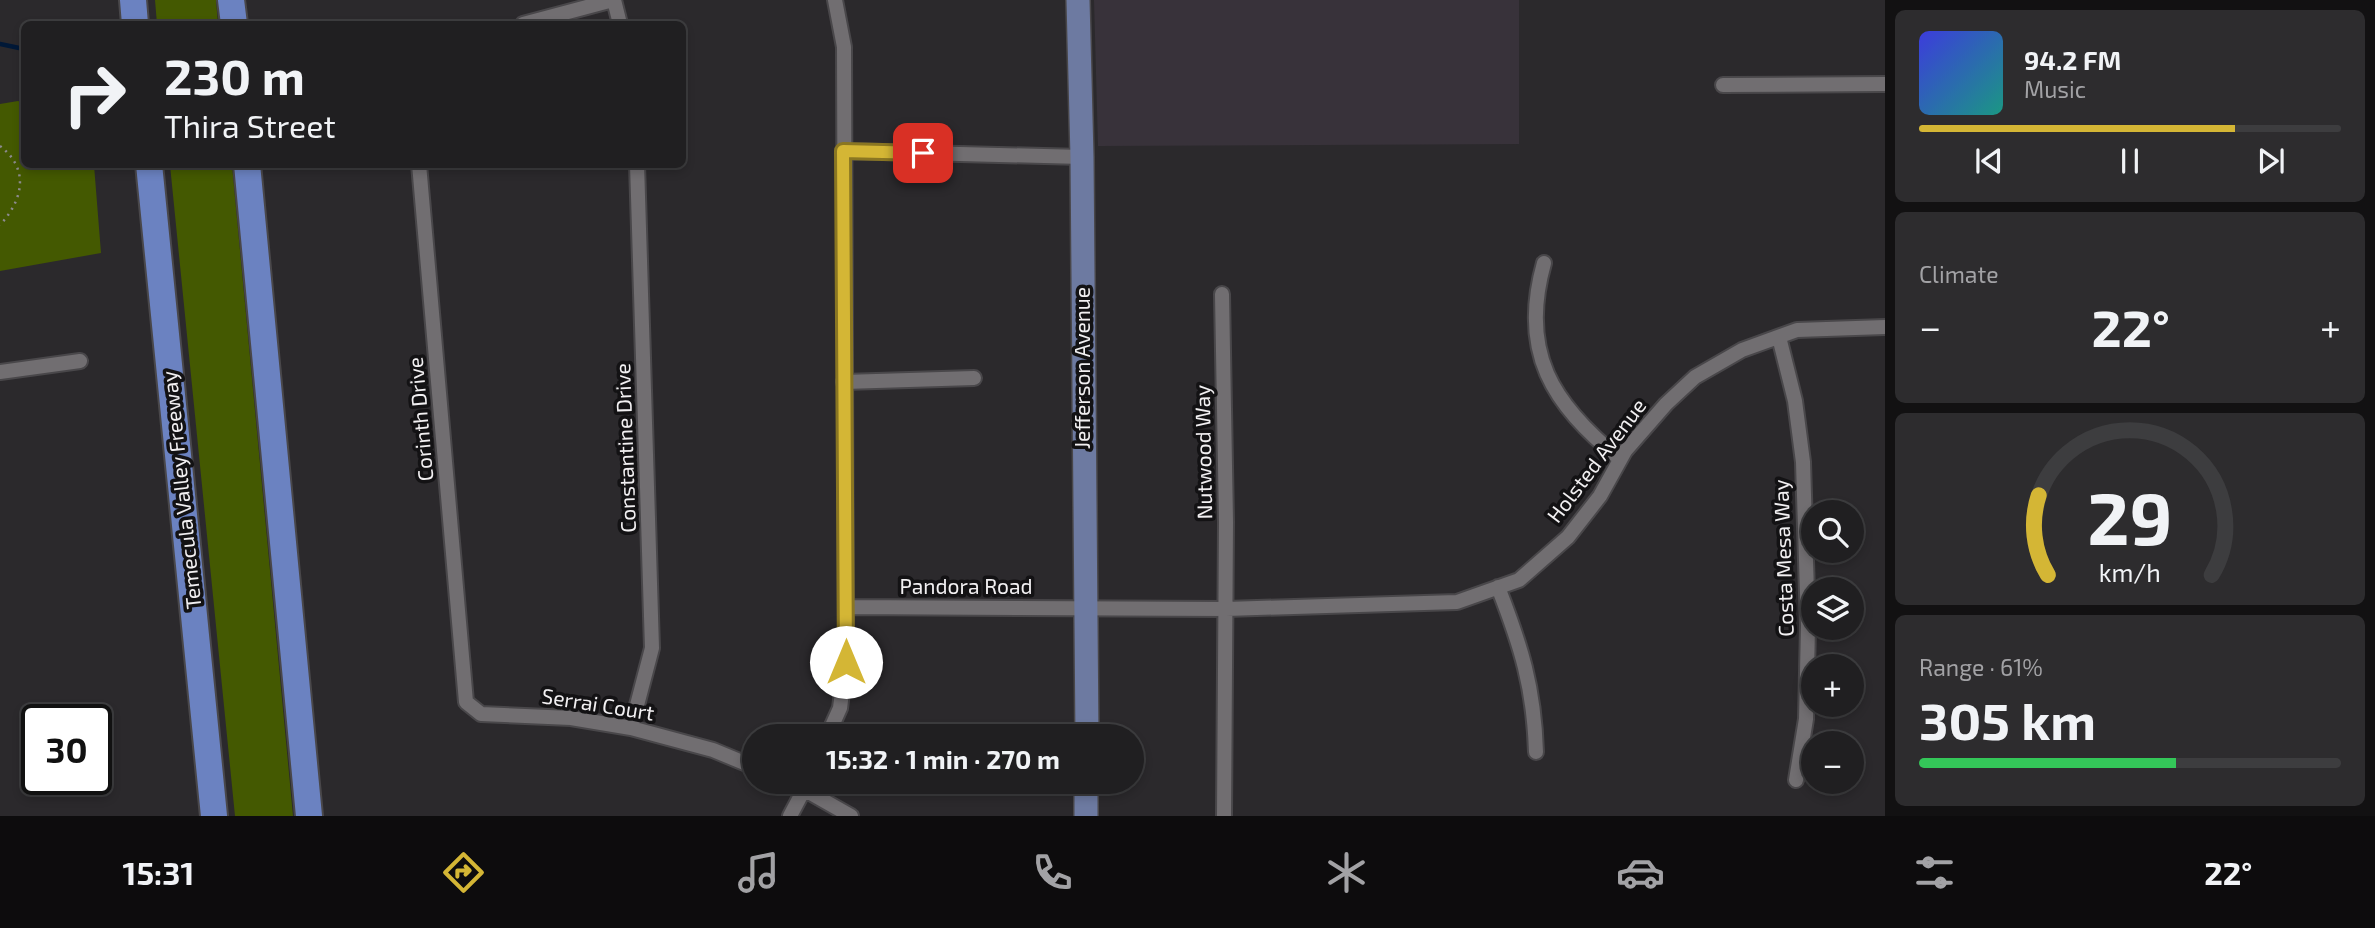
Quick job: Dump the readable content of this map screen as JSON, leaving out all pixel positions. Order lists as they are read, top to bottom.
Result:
{
  "streets": {
    "highway": ["Temecula Valley Freeway"],
    "main road": ["Jefferson Avenue"],
    "street": [
      "Corinth Drive",
      "Constantine Drive",
      "Nutwood Way",
      "Holsted Avenue",
      "Costa Mesa Way",
      "Pandora Road",
      "Serrai Court"
    ]
  },
  "crossings": [
    ["Jefferson Avenue", "Holsted Avenue"],
    ["Jefferson Avenue", "Pandora Road"],
    ["Corinth Drive", "Serrai Court"],
    ["Constantine Drive", "Serrai Court"],
    ["Nutwood Way", "Holsted Avenue"],
    ["Holsted Avenue", "Costa Mesa Way"],
    ["Holsted Avenue", "Pandora Road"]
  ],
  "page": {
    "turn": ["230 m", "Thira Street"],
    "song": ["94.2 FM", "Music"],
    "tile": [
      "Climate",
      ["Range · 61%", "305 km"]
    ],
    "heat": ["−", "22°", "+"],
    "map_buttons": ["+", "−"],
    "limit": "30",
    "trip": "15:32 · 1 min · 270 m",
    "tabs": ["15:31", "22°"],
    "gauge": ["29", "km/h"]
  }
}
